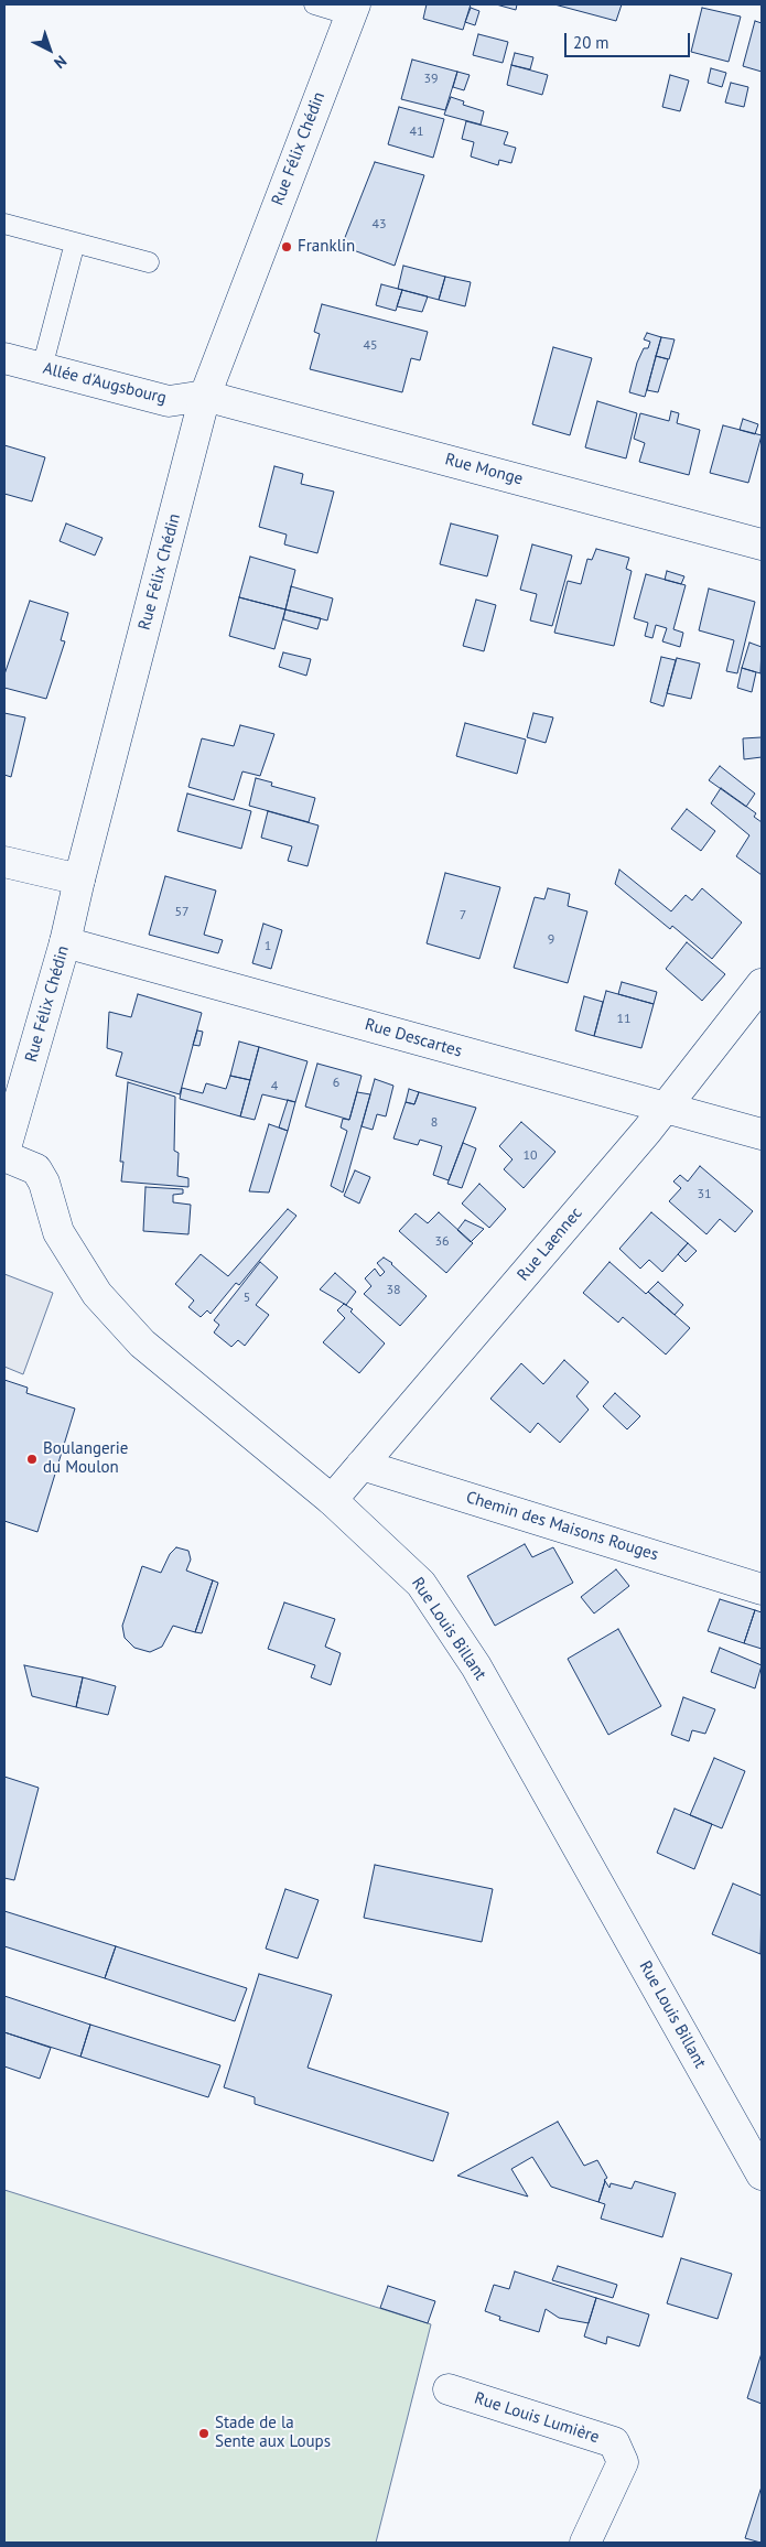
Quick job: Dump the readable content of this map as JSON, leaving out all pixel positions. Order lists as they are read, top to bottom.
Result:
{
  "streets": {
    "street": [
      "Rue Félix Chédin",
      "Allée d'Augsbourg",
      "Rue Monge",
      "Rue Descartes",
      "Rue Laennec",
      "Chemin des Maisons Rouges",
      "Rue Louis Billant",
      "Rue Louis Lumière"
    ]
  },
  "crossings": [
    ["Rue Félix Chédin", "Allée d'Augsbourg"],
    ["Rue Félix Chédin", "Rue Monge"],
    ["Rue Félix Chédin", "Rue Descartes"],
    ["Rue Félix Chédin", "Rue Louis Billant"],
    ["Allée d'Augsbourg", "Rue Monge"],
    ["Rue Descartes", "Rue Laennec"],
    ["Rue Laennec", "Chemin des Maisons Rouges"],
    ["Rue Laennec", "Rue Louis Billant"]
  ],
  "places": ["Franklin", "Boulangerie du Moulon", "Stade de la Sente aux Loups"],
  "house_numbers": [
    "39",
    "41",
    "43",
    "45",
    "57",
    "7",
    "9",
    "1",
    "11",
    "6",
    "4",
    "8",
    "10",
    "31",
    "36",
    "38",
    "5"
  ],
  "scale_bar": "20 m",
  "north": "bottom right"
}
